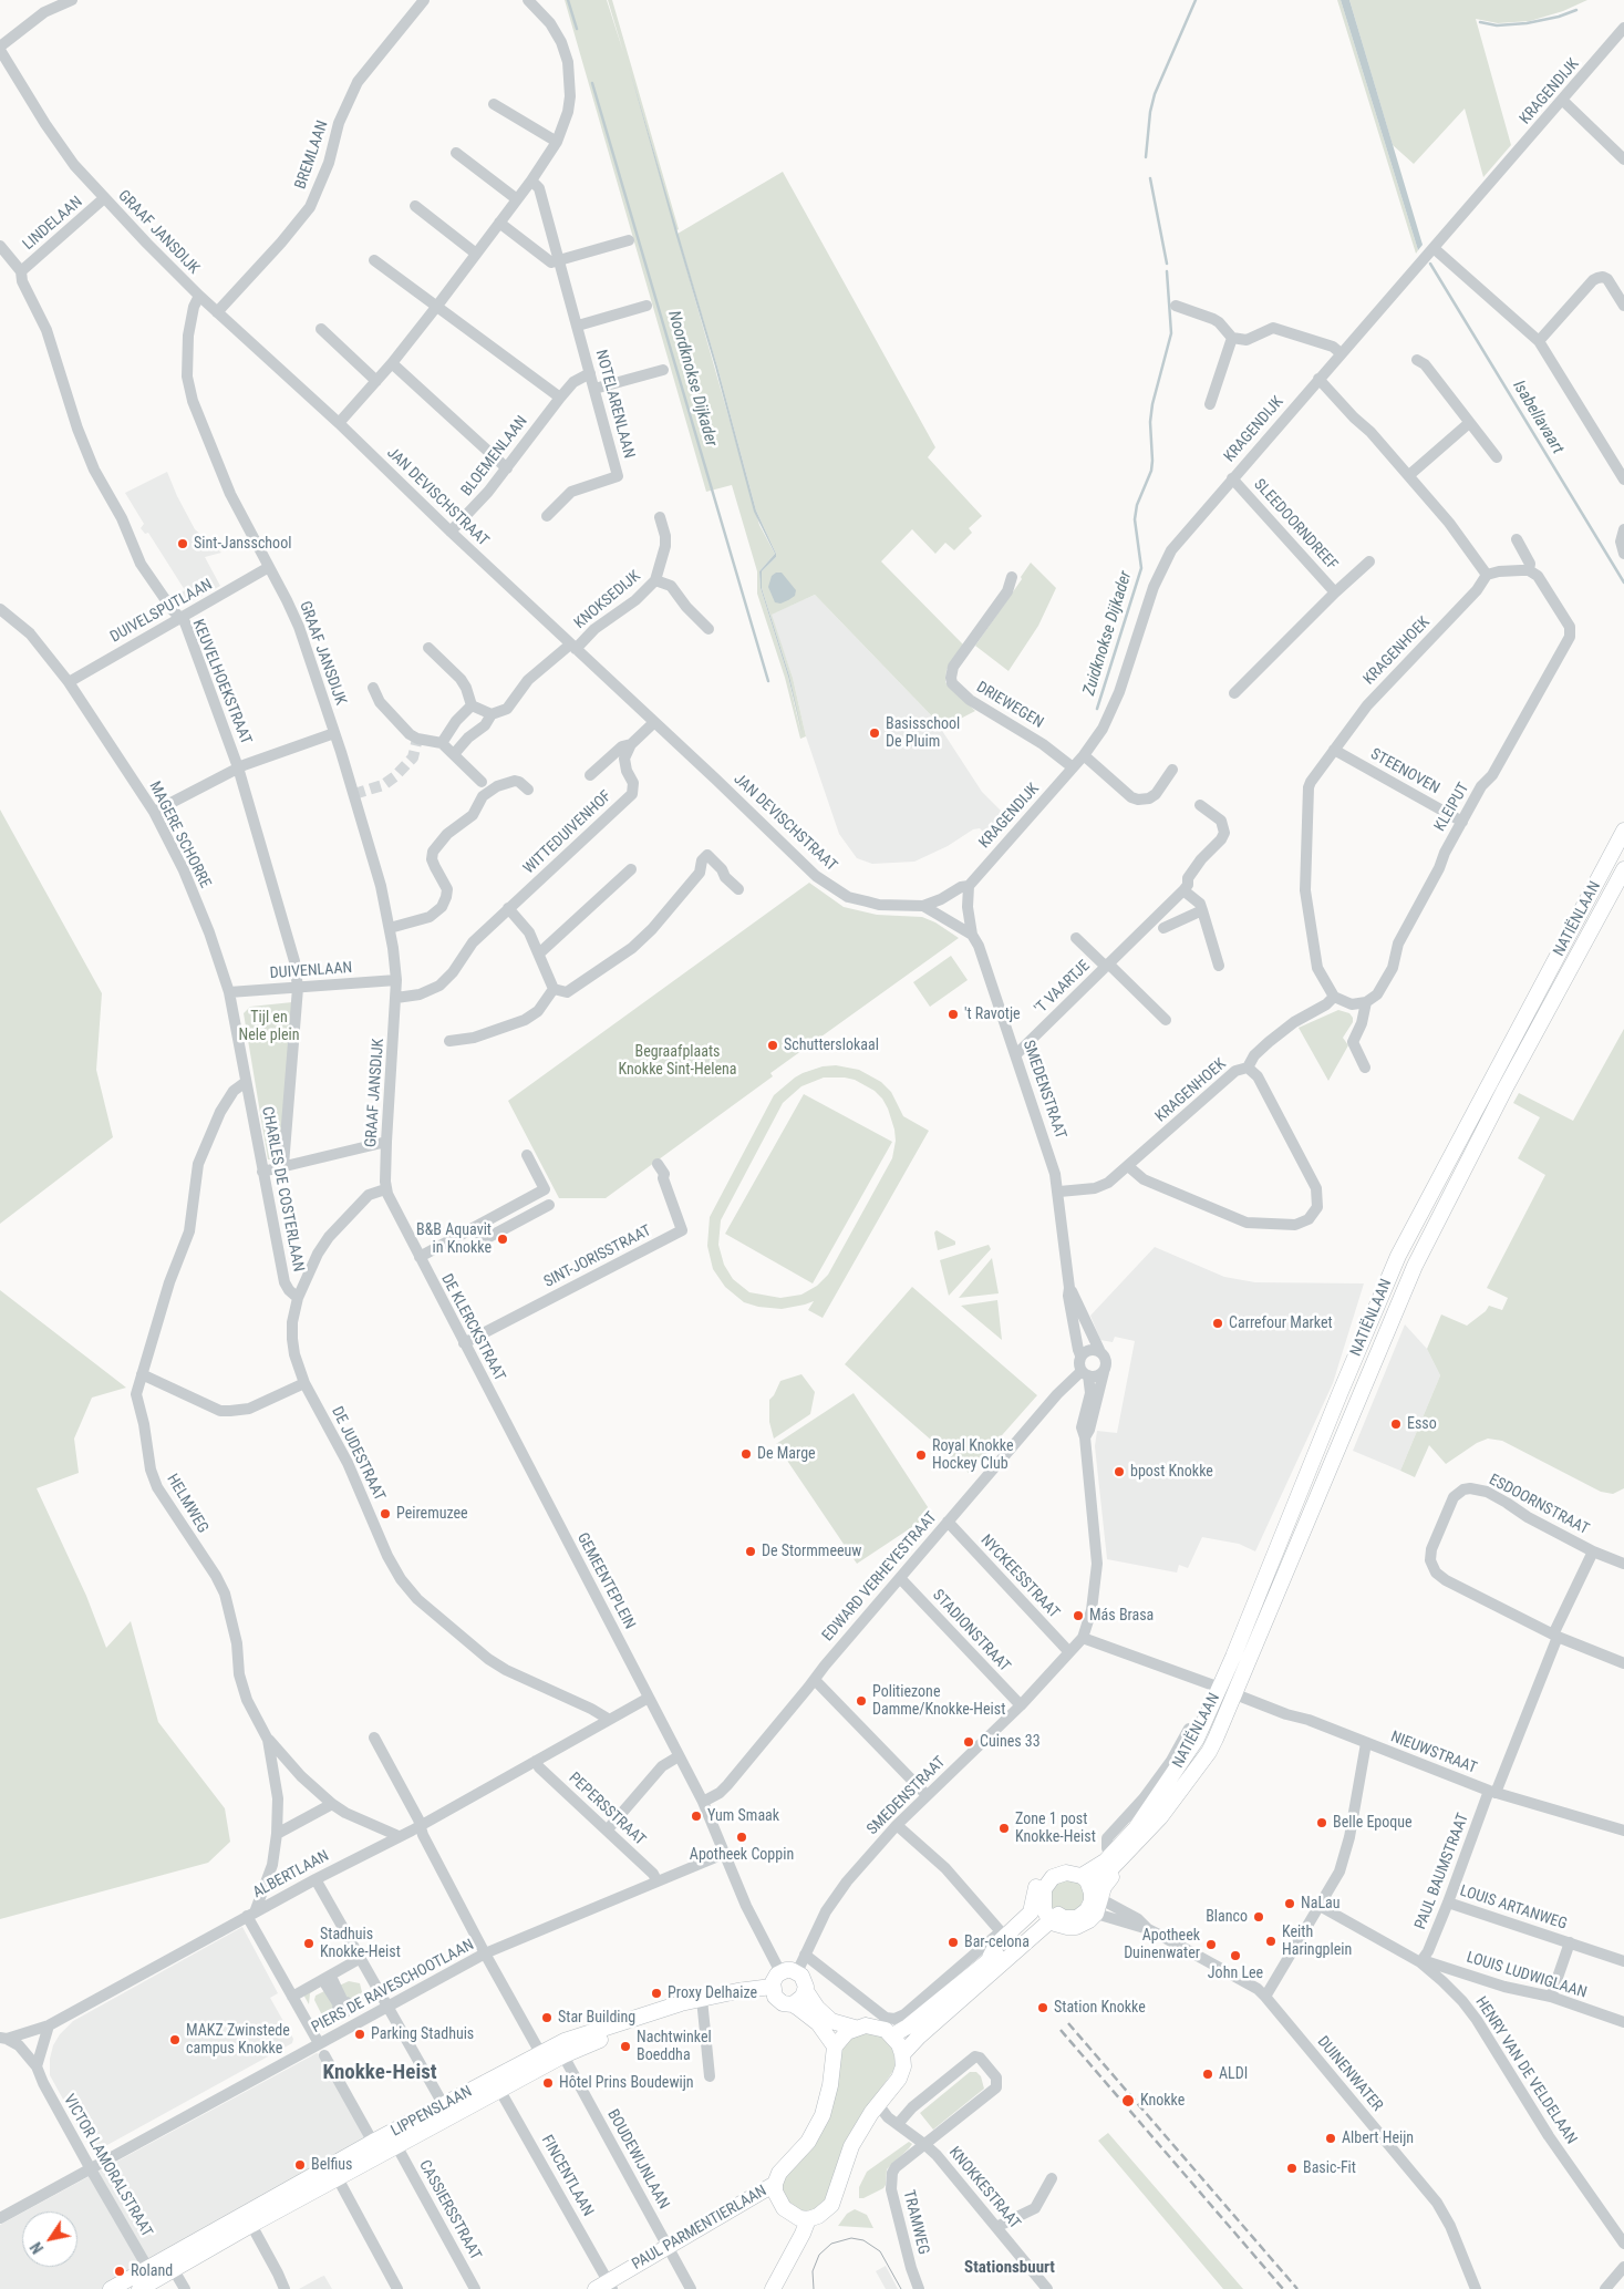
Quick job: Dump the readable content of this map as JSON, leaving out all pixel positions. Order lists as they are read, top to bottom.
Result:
{
  "streets": {
    "main road": ["NATIËNLAAN", "LIPPENSLAAN", "PAUL PARMENTIERLAAN"],
    "street": [
      "KRAGENDIJK",
      "BREMLAAN",
      "LINDELAAN",
      "GRAAF JANSDIJK",
      "NOTELARENLAAN",
      "BLOEMENLAAN",
      "JAN DEVISCHSTRAAT",
      "SLEEDOORNDREEF",
      "KNOKSEDIJK",
      "DUIVELSPUTLAAN",
      "KRAGENHOEK",
      "KEUVELHOEKSTRAAT",
      "DRIEWEGEN",
      "STEENOVEN",
      "KLEIPUT",
      "WITTEDUIVENHOF",
      "MAGERE SCHORRE",
      "DUIVENLAAN",
      "'T VAARTJE",
      "SMEDENSTRAAT",
      "CHARLES DE COSTERLAAN",
      "SINT-JORISSTRAAT",
      "DE KLERCKSTRAAT",
      "DE JUDESTRAAT",
      "HELMWEG",
      "ESDOORNSTRAAT",
      "EDWARD VERHEYESTRAAT",
      "NYCKEESSTRAAT",
      "GEMEENTEPLEIN",
      "STADIONSTRAAT",
      "NIEUWSTRAAT",
      "PEPERSSTRAAT",
      "PAUL BAUMSTRAAT",
      "ALBERTLAAN",
      "LOUIS ARTANWEG",
      "LOUIS LUDWIGLAAN",
      "PIERS DE RAVESCHOOTLAAN",
      "HENRY VAN DE VELDELAAN",
      "DUINENWATER",
      "BOUDEWIJNLAAN",
      "VICTOR LAMORALSTRAAT",
      "FINCENTLAAN",
      "KNOKKESTRAAT",
      "CASSIERSSTRAAT",
      "TRAMWEG"
    ]
  },
  "crossings": [
    ["KRAGENDIJK", "JAN DEVISCHSTRAAT"],
    ["KRAGENDIJK", "SLEEDOORNDREEF"],
    ["KRAGENDIJK", "DRIEWEGEN"],
    ["KRAGENDIJK", "SMEDENSTRAAT"],
    ["BREMLAAN", "JAN DEVISCHSTRAAT"],
    ["LINDELAAN", "GRAAF JANSDIJK"],
    ["LINDELAAN", "KEUVELHOEKSTRAAT"],
    ["GRAAF JANSDIJK", "JAN DEVISCHSTRAAT"],
    ["GRAAF JANSDIJK", "DUIVELSPUTLAAN"],
    ["GRAAF JANSDIJK", "WITTEDUIVENHOF"],
    ["GRAAF JANSDIJK", "DUIVENLAAN"],
    ["GRAAF JANSDIJK", "DE KLERCKSTRAAT"],
    ["GRAAF JANSDIJK", "DE JUDESTRAAT"],
    ["NOTELARENLAAN", "BLOEMENLAAN"],
    ["BLOEMENLAAN", "JAN DEVISCHSTRAAT"],
    ["JAN DEVISCHSTRAAT", "KNOKSEDIJK"],
    ["JAN DEVISCHSTRAAT", "SMEDENSTRAAT"],
    ["DUIVELSPUTLAAN", "KEUVELHOEKSTRAAT"],
    ["DUIVELSPUTLAAN", "MAGERE SCHORRE"],
    ["KRAGENHOEK", "STEENOVEN"],
    ["KRAGENHOEK", "SMEDENSTRAAT"],
    ["KEUVELHOEKSTRAAT", "DUIVENLAAN"],
    ["STEENOVEN", "KLEIPUT"],
    ["MAGERE SCHORRE", "DUIVENLAAN"],
    ["MAGERE SCHORRE", "CHARLES DE COSTERLAAN"],
    ["MAGERE SCHORRE", "HELMWEG"],
    ["NATIËNLAAN", "NIEUWSTRAAT"],
    ["NATIËNLAAN", "DUINENWATER"],
    ["'T VAARTJE", "SMEDENSTRAAT"],
    ["SMEDENSTRAAT", "EDWARD VERHEYESTRAAT"],
    ["SMEDENSTRAAT", "NYCKEESSTRAAT"],
    ["SMEDENSTRAAT", "GEMEENTEPLEIN"],
    ["SMEDENSTRAAT", "STADIONSTRAAT"],
    ["SMEDENSTRAAT", "LIPPENSLAAN"],
    ["CHARLES DE COSTERLAAN", "DE JUDESTRAAT"],
    ["CHARLES DE COSTERLAAN", "HELMWEG"],
    ["SINT-JORISSTRAAT", "DE KLERCKSTRAAT"],
    ["DE KLERCKSTRAAT", "DE JUDESTRAAT"],
    ["DE KLERCKSTRAAT", "GEMEENTEPLEIN"],
    ["DE JUDESTRAAT", "ALBERTLAAN"],
    ["HELMWEG", "ALBERTLAAN"],
    ["ESDOORNSTRAAT", "NIEUWSTRAAT"],
    ["ESDOORNSTRAAT", "PAUL BAUMSTRAAT"],
    ["EDWARD VERHEYESTRAAT", "NYCKEESSTRAAT"],
    ["EDWARD VERHEYESTRAAT", "GEMEENTEPLEIN"],
    ["EDWARD VERHEYESTRAAT", "STADIONSTRAAT"],
    ["GEMEENTEPLEIN", "PIERS DE RAVESCHOOTLAAN"],
    ["GEMEENTEPLEIN", "LIPPENSLAAN"],
    ["NIEUWSTRAAT", "PAUL BAUMSTRAAT"],
    ["PEPERSSTRAAT", "ALBERTLAAN"],
    ["PEPERSSTRAAT", "PIERS DE RAVESCHOOTLAAN"],
    ["PAUL BAUMSTRAAT", "LOUIS ARTANWEG"],
    ["PAUL BAUMSTRAAT", "LOUIS LUDWIGLAAN"],
    ["PAUL BAUMSTRAAT", "HENRY VAN DE VELDELAAN"],
    ["ALBERTLAAN", "VICTOR LAMORALSTRAAT"],
    ["LOUIS ARTANWEG", "LOUIS LUDWIGLAAN"],
    ["LOUIS LUDWIGLAAN", "HENRY VAN DE VELDELAAN"],
    ["PIERS DE RAVESCHOOTLAAN", "VICTOR LAMORALSTRAAT"],
    ["LIPPENSLAAN", "BOUDEWIJNLAAN"],
    ["LIPPENSLAAN", "VICTOR LAMORALSTRAAT"],
    ["LIPPENSLAAN", "FINCENTLAAN"],
    ["LIPPENSLAAN", "CASSIERSSTRAAT"],
    ["BOUDEWIJNLAAN", "PAUL PARMENTIERLAAN"],
    ["FINCENTLAAN", "PAUL PARMENTIERLAAN"],
    ["KNOKKESTRAAT", "TRAMWEG"]
  ],
  "districts": ["Knokke-Heist", "Stationsbuurt"],
  "water": ["Noordknokse Dijkader", "Isabellavaart", "Zuidknokse Dijkader"],
  "parks": ["Tijl en Nele plein", "Begraafplaats Knokke Sint-Helena"],
  "places": [
    "Sint-Jansschool",
    "Basisschool De Pluim",
    "'t Ravotje",
    "Schutterslokaal",
    "B&B Aquavit in Knokke",
    "Carrefour Market",
    "Esso",
    "De Marge",
    "Royal Knokke Hockey Club",
    "bpost Knokke",
    "Peiremuzee",
    "De Stormmeeuw",
    "Más Brasa",
    "Politiezone Damme/Knokke-Heist",
    "Cuines 33",
    "Yum Smaak",
    "Belle Epoque",
    "Zone 1 post Knokke-Heist",
    "Apotheek Coppin",
    "NaLau",
    "Blanco",
    "Keith Haringplein",
    "Bar-celona",
    "Stadhuis Knokke-Heist",
    "Apotheek Duinenwater",
    "John Lee",
    "Proxy Delhaize",
    "Station Knokke",
    "Star Building",
    "Parking Stadhuis",
    "MAKZ Zwinstede campus Knokke",
    "Nachtwinkel Boeddha",
    "ALDI",
    "Hôtel Prins Boudewijn",
    "Knokke",
    "Albert Heijn",
    "Belfius",
    "Basic-Fit",
    "Roland"
  ],
  "north": "bottom left"
}
